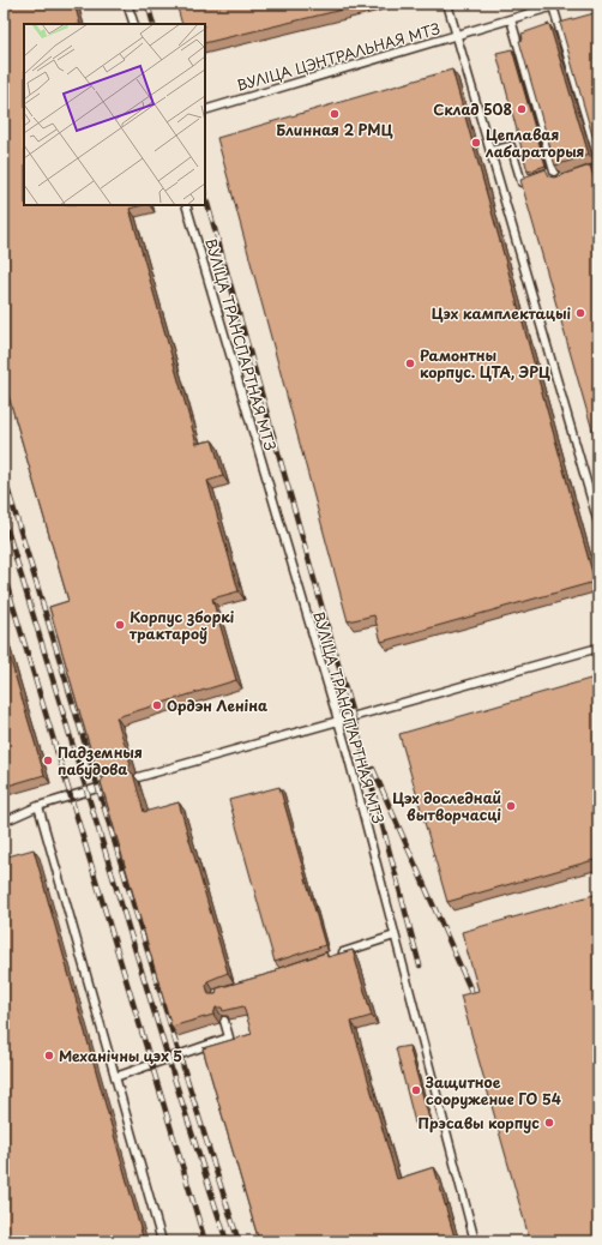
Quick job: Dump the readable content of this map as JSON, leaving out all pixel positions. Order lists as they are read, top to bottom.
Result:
{
  "streets": {
    "lane": ["ВУЛІЦА ЦЭНТРАЛЬНАЯ МТЗ", "ВУЛІЦА ТРАНСПАРТНАЯ МТЗ"]
  },
  "places": [
    "Склад 508",
    "Блинная 2 РМЦ",
    "Цеплавая лабараторыя",
    "Цэх камплектацыі",
    "Рамонтны корпус. ЦТА, ЭРЦ",
    "Корпус зборкі трактароў",
    "Ордэн Леніна",
    "Падземныя пабудова",
    "Цэх доследнай вытворчасці",
    "Механічны цэх 5",
    "Защитное сооружение ГО 54",
    "Прэсавы корпус"
  ]
}
